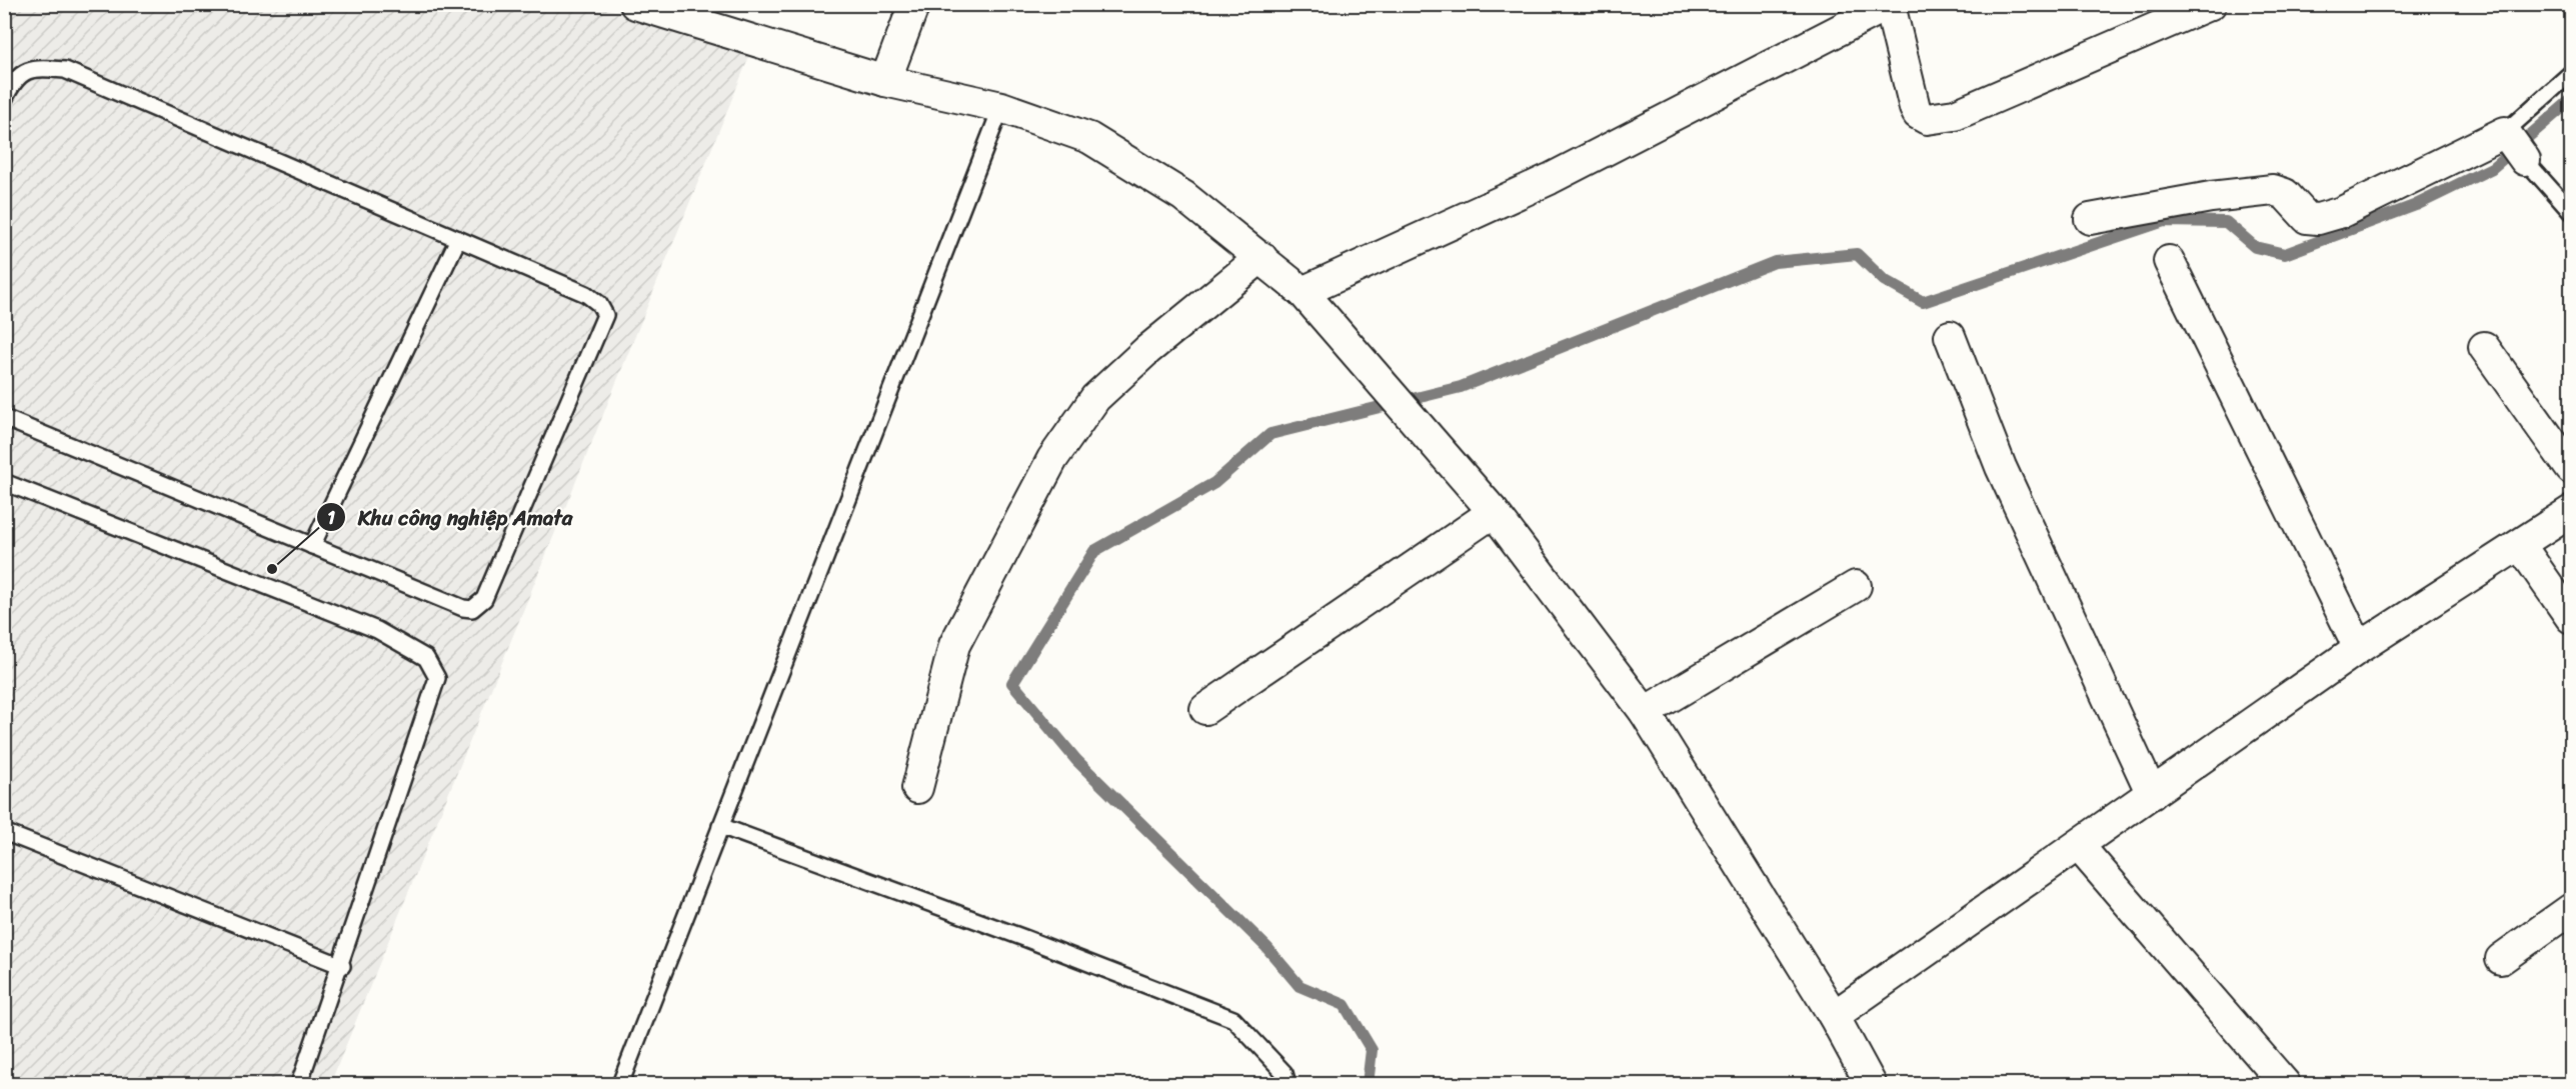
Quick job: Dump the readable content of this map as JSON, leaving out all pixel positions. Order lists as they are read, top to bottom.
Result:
{
  "places": ["Khu công nghiệp Amata"]
}
